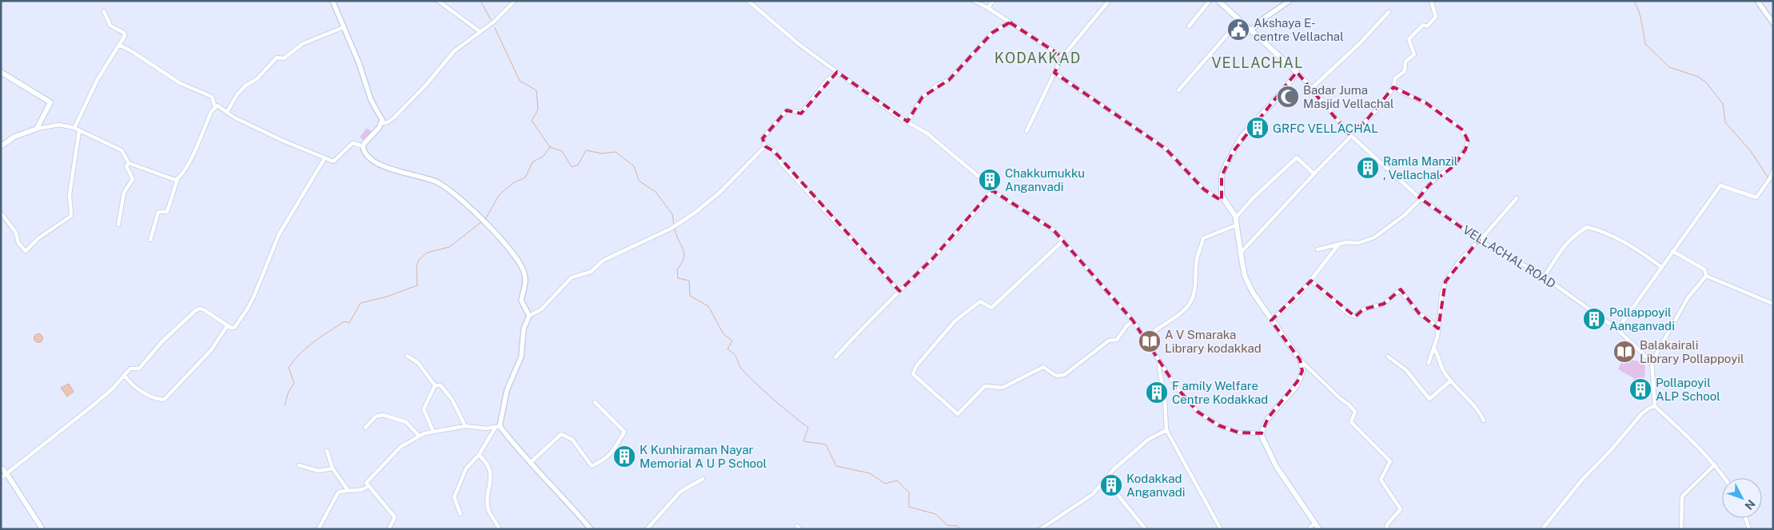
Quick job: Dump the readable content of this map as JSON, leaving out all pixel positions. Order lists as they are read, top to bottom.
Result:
{
  "streets": {
    "street": ["VELLACHAL ROAD"]
  },
  "districts": ["KODAKKAD", "VELLACHAL"],
  "places": {
    "public building": ["Akshaya E- centre Vellachal"],
    "mosque": ["Badar Juma Masjid Vellachal"],
    "building": [
      "GRFC VELLACHAL",
      "Ramla Manzil , Vellachal",
      "Chakkumukku Anganvadi",
      "Pollappoyil Aanganvadi",
      "Pollapoyil ALP School",
      "F amily Welfare Centre Kodakkad",
      "K Kunhiraman Nayar Memorial A U P School",
      "Kodakkad Anganvadi"
    ],
    "library": ["A V Smaraka Library kodakkad", "Balakairali Library Pollappoyil"]
  },
  "north": "bottom right"
}
